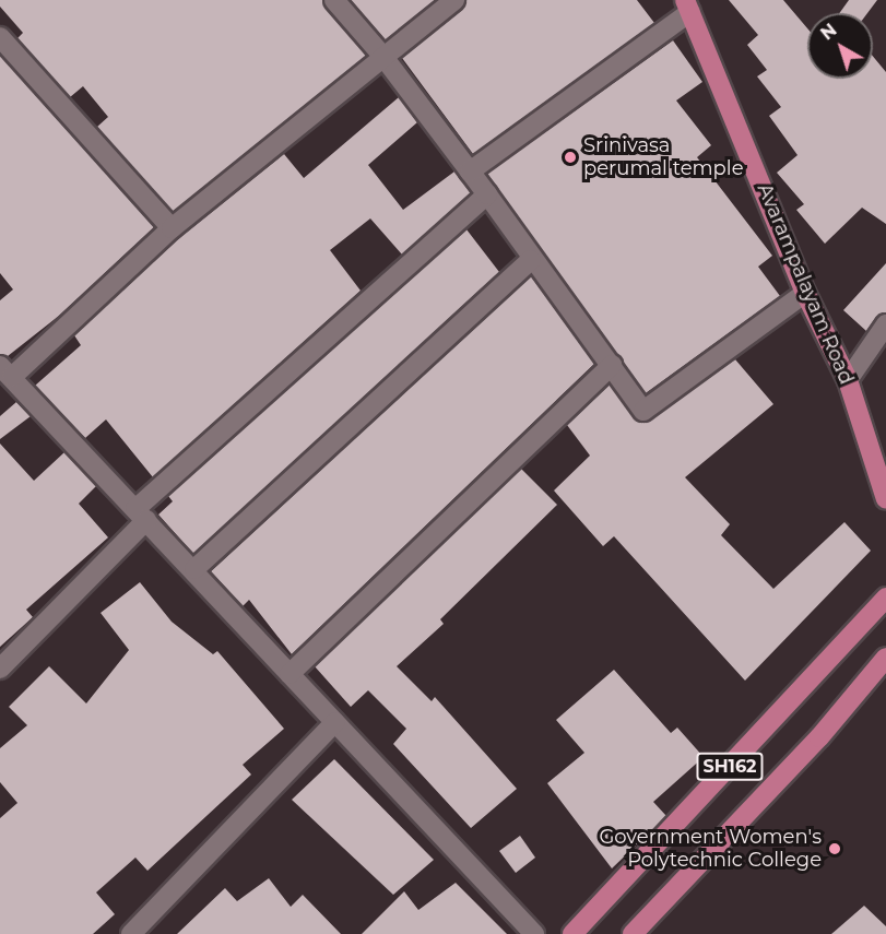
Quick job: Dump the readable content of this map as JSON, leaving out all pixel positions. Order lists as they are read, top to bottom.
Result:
{
  "streets": {
    "main road": ["Avarampalayam Road", "SH162"]
  },
  "places": ["Srinivasa perumal temple", "Government Women's Polytechnic College"],
  "north": "top left"
}
